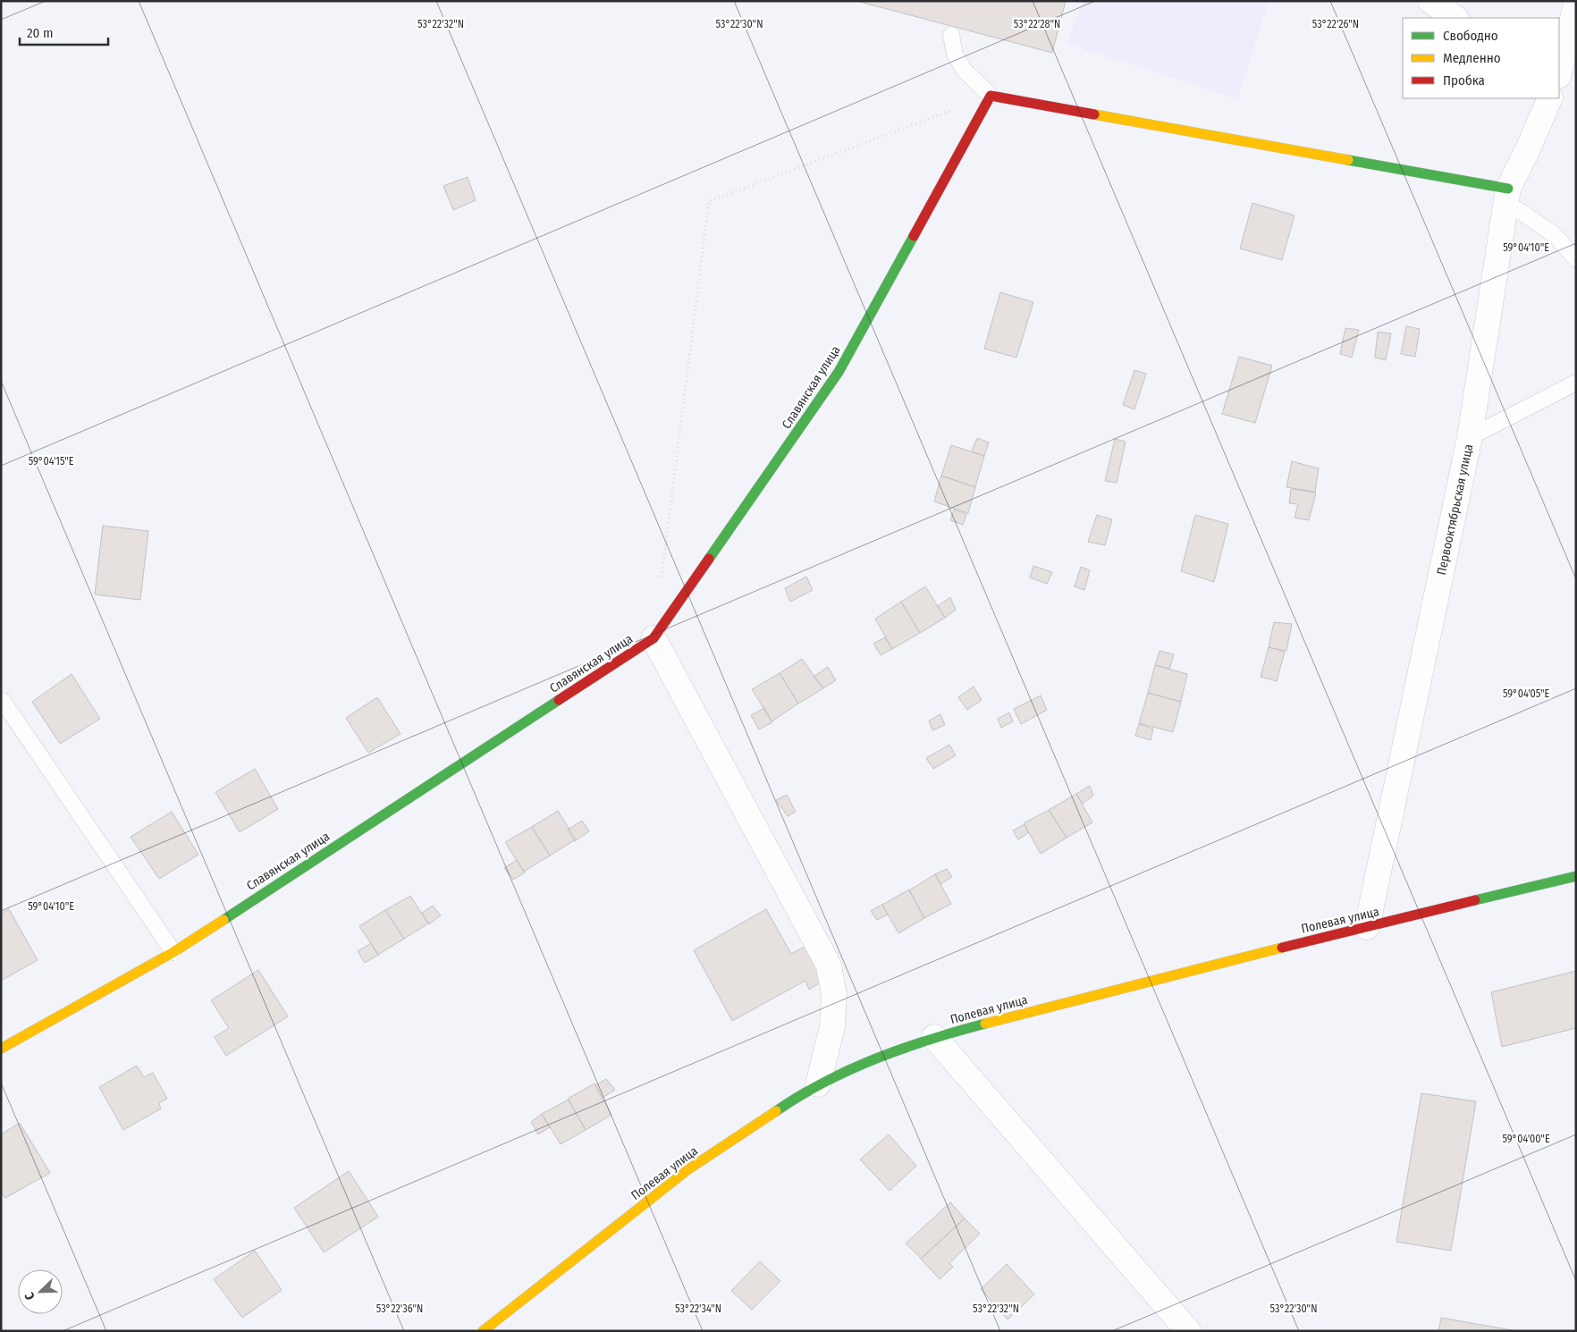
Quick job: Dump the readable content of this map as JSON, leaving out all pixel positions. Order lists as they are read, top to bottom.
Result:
{
  "streets": {
    "street": ["Славянская улица", "Первооктябрьская улица", "Полевая улица"]
  },
  "crossings": [
    ["Первооктябрьская улица", "Полевая улица"]
  ],
  "legend": ["Свободно", "Медленно", "Пробка"],
  "scale_bar": "20 m",
  "north": "bottom left",
  "coordinates": [
    "53°22'32\"N",
    "53°22'30\"N",
    "53°22'28\"N",
    "53°22'26\"N",
    "59°04'10\"E",
    "59°04'15\"E",
    "59°04'05\"E",
    "59°04'00\"E",
    "53°22'36\"N",
    "53°22'34\"N"
  ]
}
